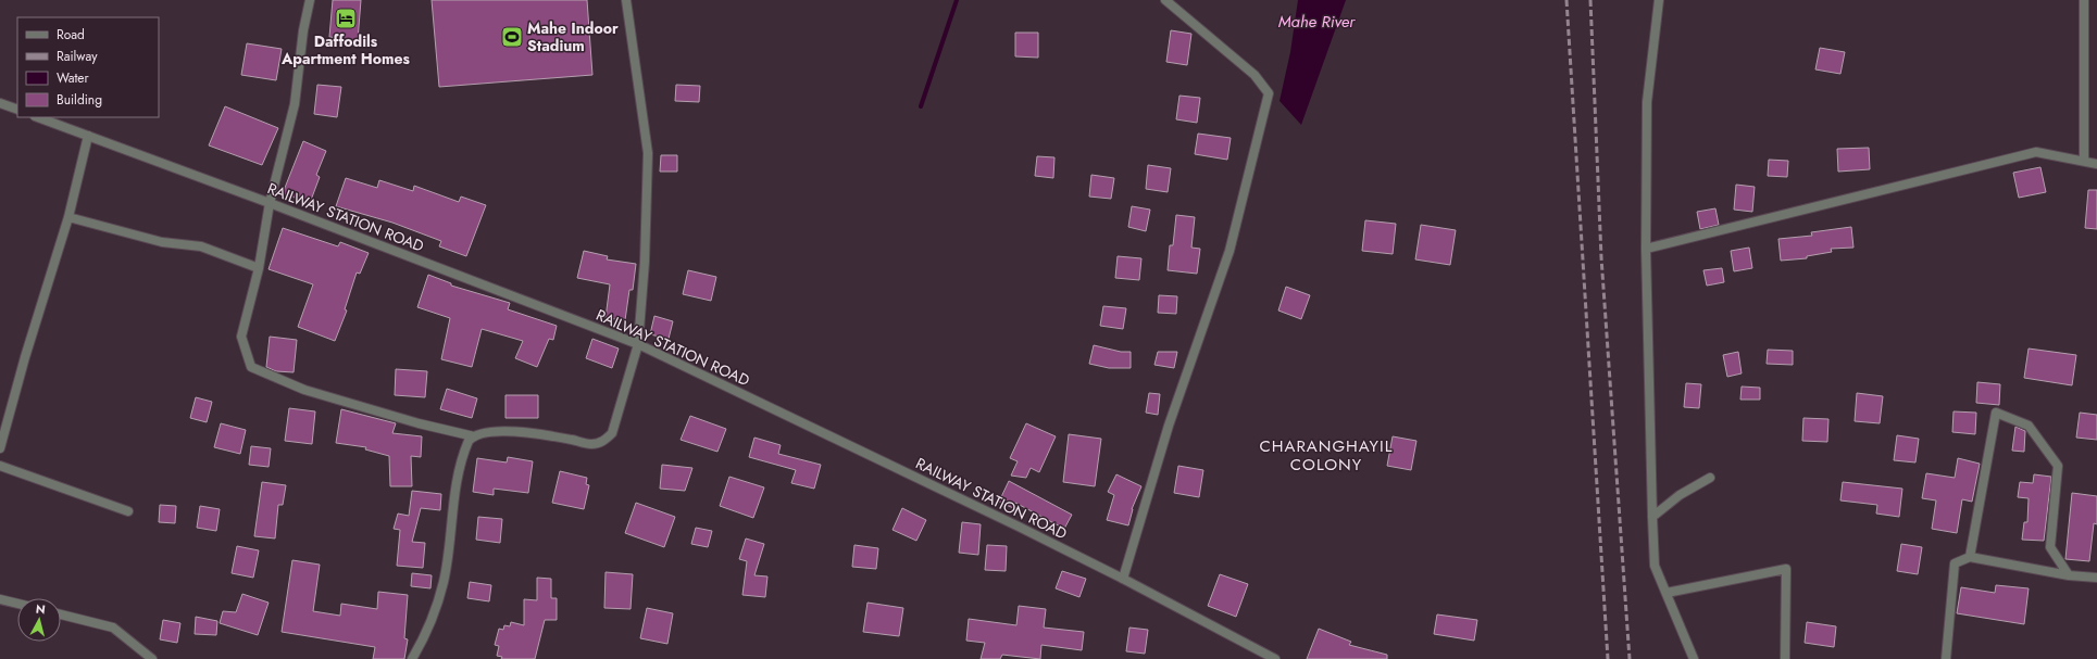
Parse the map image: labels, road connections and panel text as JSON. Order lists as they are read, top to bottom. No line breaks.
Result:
{"streets":{"street":["RAILWAY STATION ROAD"]},"districts":["CHARANGHAYIL COLONY"],"water":["Mahe River"],"places":{"hotel":["Daffodils Apartment Homes"],"sports":["Mahe Indoor Stadium"]},"legend":["Road","Railway","Water","Building"],"north":"top"}
